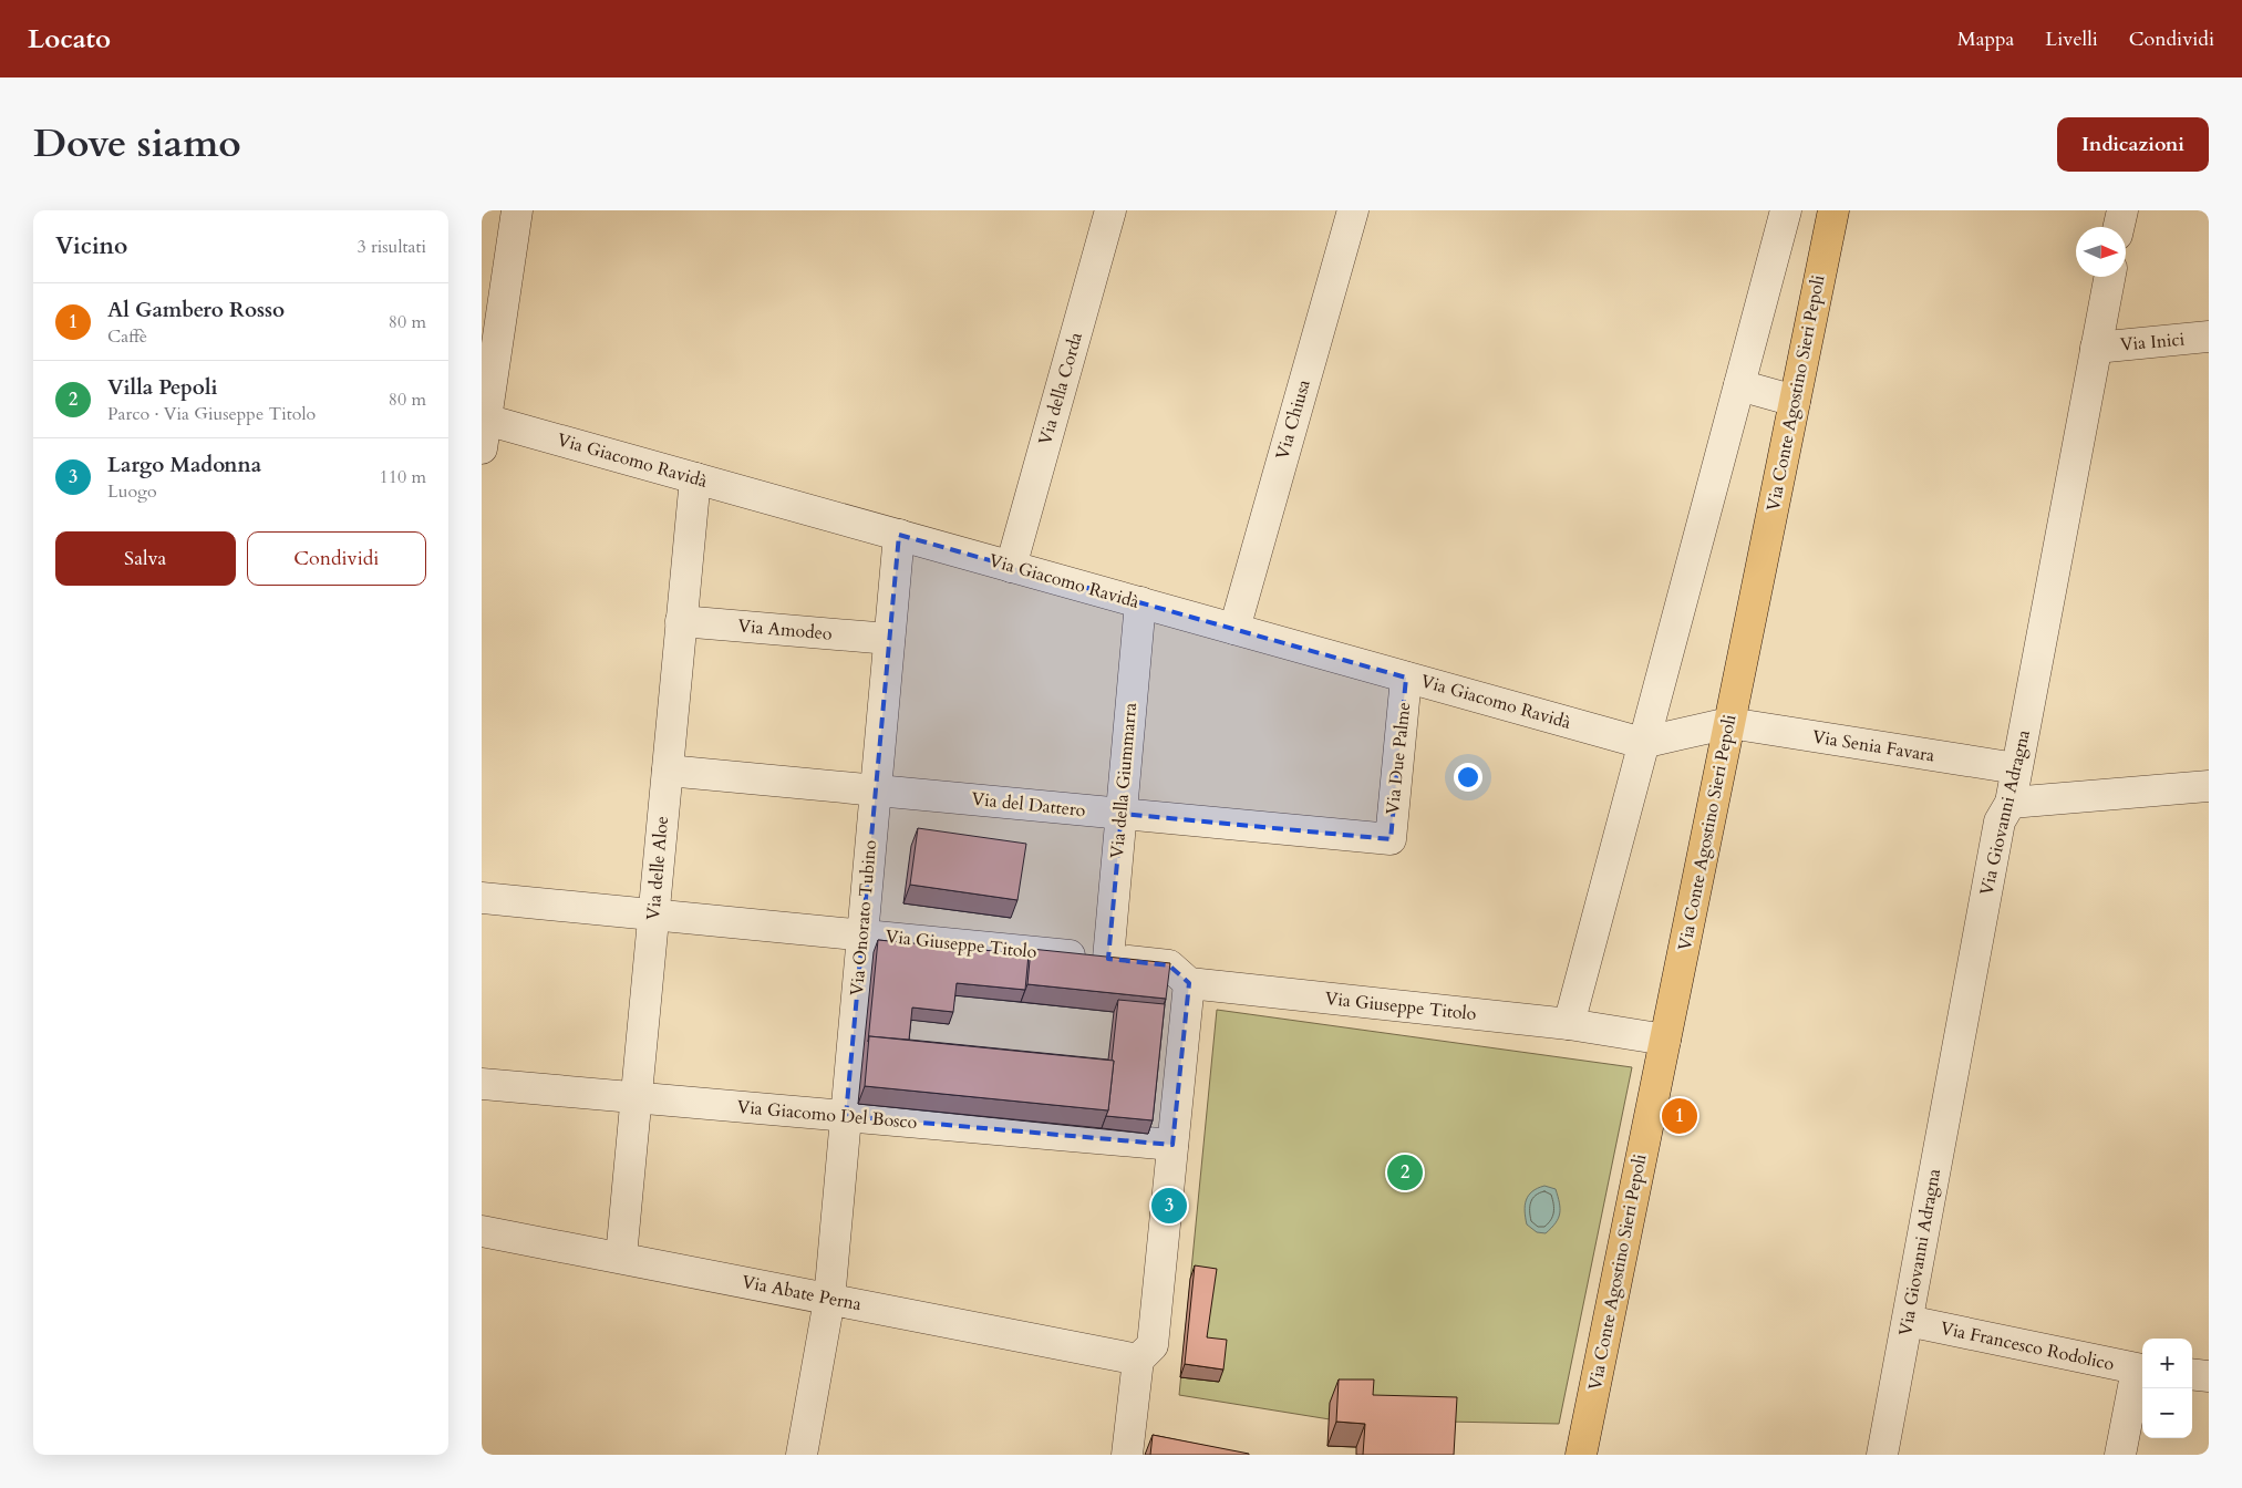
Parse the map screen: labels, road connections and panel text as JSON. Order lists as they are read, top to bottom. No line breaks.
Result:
{"streets":{"main road":["Via Conte Agostino Sieri Pepoli"],"street":["Via Inici","Via della Corda","Via Chiusa","Via Giacomo Ravidà","Via Amodeo","Via Senia Favara","Via Due Palme","Via della Giummarra","Via del Dattero","Via Giovanni Adragna","Via delle Aloe","Via Onorato Tubino","Via Giuseppe Titolo","Via Giacomo Del Bosco","Via Abate Perna","Via Francesco Rodolico"]},"crossings":[["Via Inici","Via Giovanni Adragna"],["Via della Corda","Via Giacomo Ravidà"],["Via Conte Agostino Sieri Pepoli","Via Senia Favara"],["Via Conte Agostino Sieri Pepoli","Via Giuseppe Titolo"],["Via Chiusa","Via Giacomo Ravidà"],["Via Giacomo Ravidà","Via Due Palme"],["Via Giacomo Ravidà","Via della Giummarra"],["Via Giacomo Ravidà","Via delle Aloe"],["Via Giacomo Ravidà","Via Onorato Tubino"],["Via Amodeo","Via delle Aloe"],["Via Amodeo","Via Onorato Tubino"],["Via Senia Favara","Via Giovanni Adragna"],["Via Due Palme","Via del Dattero"],["Via della Giummarra","Via del Dattero"],["Via della Giummarra","Via Giuseppe Titolo"],["Via del Dattero","Via delle Aloe"],["Via del Dattero","Via Onorato Tubino"],["Via Giovanni Adragna","Via Francesco Rodolico"],["Via delle Aloe","Via Giuseppe Titolo"],["Via delle Aloe","Via Giacomo Del Bosco"],["Via delle Aloe","Via Abate Perna"],["Via Onorato Tubino","Via Giuseppe Titolo"],["Via Onorato Tubino","Via Giacomo Del Bosco"],["Via Onorato Tubino","Via Abate Perna"]],"north":"right","page":{"header":"Locato","nav":["Mappa","Livelli","Condividi"],"title":"Dove siamo","buttons":["Indicazioni",["Salva","Condividi"]],"heading":["Vicino","3 risultati"],"list":[{"mark":"1","name":"Al Gambero Rosso","note":"Caffè","value":"80 m"},{"mark":"2","name":"Villa Pepoli","note":"Parco · Via Giuseppe Titolo","value":"80 m"},{"mark":"3","name":"Largo Madonna","note":"Luogo","value":"110 m"}],"pins":["1","2","3"],"map_buttons":["+","−"]}}
